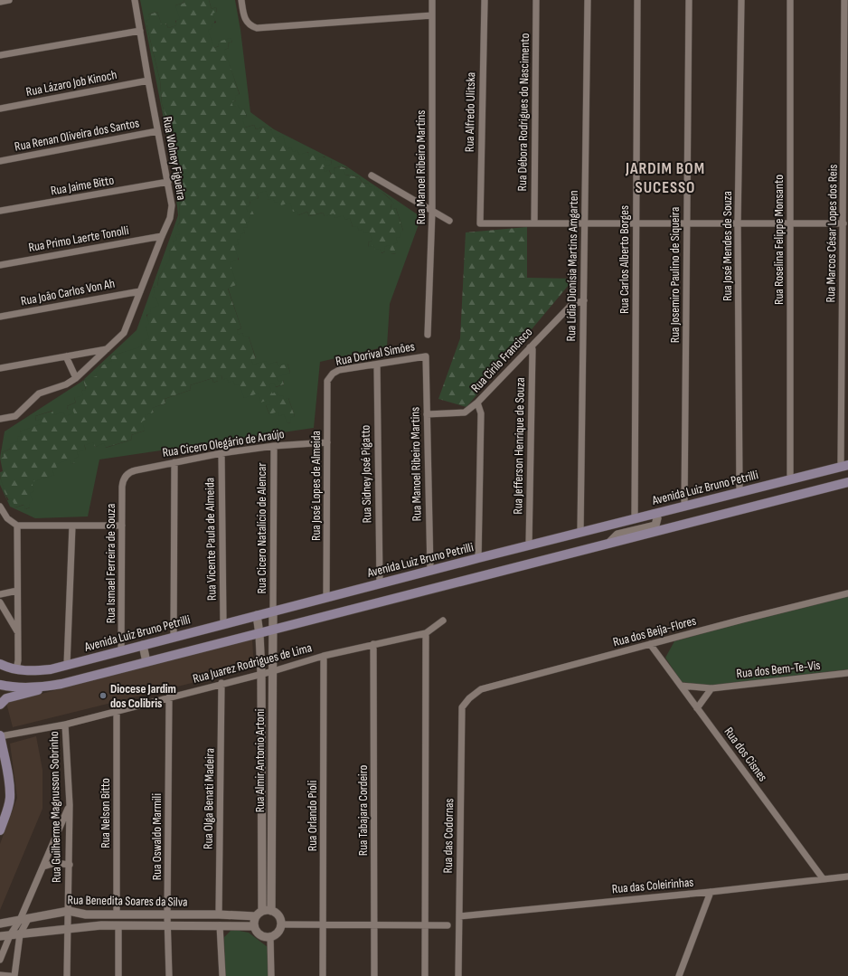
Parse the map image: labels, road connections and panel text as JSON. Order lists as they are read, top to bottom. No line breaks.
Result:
{"streets":{"main road":["Avenida Luiz Bruno Petrilli"],"street":["Rua Lázaro Job Kinoch","Rua Alfredo Ulitska","Rua Débora Rodrigues do Nascimento","Rua Renan Oliveira dos Santos","Rua Wolney Figueira","Rua Manoel Ribeiro Martins","Rua Jaime Bitto","Rua Marcos César Lopes dos Reis","Rua Primo Laerte Tonolli","Rua Roselina Felippe Monsanto","Rua José Mendes de Souza","Rua Carlos Alberto Borges","Rua Lídia Dionísia Martins Amgarten","Rua Josemiro Paulino de Siqueira","Rua João Carlos Von Ah","Rua Dorival Simões","Rua Cirilo Francisco","Rua Cicero Olegário de Araújo","Rua Jefferson Henrique de Souza","Rua Sidney José Pigatto","Rua José Lopes de Almeida","Rua Cicero Natalício de Alencar","Rua Vicente Paula de Almeida","Rua Ismael Ferreira de Souza","Rua dos Beija-Flores","Rua Juarez Rodrigues de Lima","Rua dos Bem-Te-Vis","Rua dos Cisnes","Rua Almir Antonio Artoni","Rua Olga Benati Madeira","Rua Guilherme Magnusson Sobrinho","Rua Tabajara Cordeiro","Rua Nelson Bitto","Rua Orlando Pioli","Rua das Codornas","Rua Oswaldo Marmili","Rua das Coleirinhas","Rua Benedita Soares da Silva"]},"crossings":[["Rua Lázaro Job Kinoch","Rua Wolney Figueira"],["Rua Alfredo Ulitska","Rua Débora Rodrigues do Nascimento"],["Rua Renan Oliveira dos Santos","Rua Wolney Figueira"],["Rua Wolney Figueira","Rua Jaime Bitto"],["Rua Wolney Figueira","Rua Primo Laerte Tonolli"],["Rua Wolney Figueira","Rua João Carlos Von Ah"],["Rua Manoel Ribeiro Martins","Rua Dorival Simões"],["Rua Manoel Ribeiro Martins","Rua Cirilo Francisco"],["Rua Manoel Ribeiro Martins","Avenida Luiz Bruno Petrilli"],["Rua Marcos César Lopes dos Reis","Avenida Luiz Bruno Petrilli"],["Rua Roselina Felippe Monsanto","Avenida Luiz Bruno Petrilli"],["Rua José Mendes de Souza","Avenida Luiz Bruno Petrilli"],["Rua Carlos Alberto Borges","Avenida Luiz Bruno Petrilli"],["Rua Lídia Dionísia Martins Amgarten","Rua Cirilo Francisco"],["Rua Lídia Dionísia Martins Amgarten","Avenida Luiz Bruno Petrilli"],["Rua Josemiro Paulino de Siqueira","Avenida Luiz Bruno Petrilli"],["Rua Dorival Simões","Rua Sidney José Pigatto"],["Rua Dorival Simões","Rua José Lopes de Almeida"],["Rua Cirilo Francisco","Rua Jefferson Henrique de Souza"],["Rua Cicero Olegário de Araújo","Rua José Lopes de Almeida"],["Rua Cicero Olegário de Araújo","Rua Cicero Natalício de Alencar"],["Rua Cicero Olegário de Araújo","Rua Vicente Paula de Almeida"],["Rua Cicero Olegário de Araújo","Rua Ismael Ferreira de Souza"],["Rua Jefferson Henrique de Souza","Avenida Luiz Bruno Petrilli"],["Rua Sidney José Pigatto","Avenida Luiz Bruno Petrilli"],["Rua José Lopes de Almeida","Avenida Luiz Bruno Petrilli"],["Avenida Luiz Bruno Petrilli","Rua Cicero Natalício de Alencar"],["Avenida Luiz Bruno Petrilli","Rua Vicente Paula de Almeida"],["Avenida Luiz Bruno Petrilli","Rua Ismael Ferreira de Souza"],["Avenida Luiz Bruno Petrilli","Rua Almir Antonio Artoni"],["Rua Cicero Natalício de Alencar","Rua Almir Antonio Artoni"],["Rua dos Beija-Flores","Rua dos Cisnes"],["Rua dos Beija-Flores","Rua das Codornas"],["Rua Juarez Rodrigues de Lima","Rua Almir Antonio Artoni"],["Rua Juarez Rodrigues de Lima","Rua Olga Benati Madeira"],["Rua Juarez Rodrigues de Lima","Rua Guilherme Magnusson Sobrinho"],["Rua Juarez Rodrigues de Lima","Rua Tabajara Cordeiro"],["Rua Juarez Rodrigues de Lima","Rua Nelson Bitto"],["Rua Juarez Rodrigues de Lima","Rua Orlando Pioli"],["Rua Juarez Rodrigues de Lima","Rua Oswaldo Marmili"],["Rua dos Bem-Te-Vis","Rua dos Cisnes"],["Rua dos Cisnes","Rua das Coleirinhas"],["Rua Almir Antonio Artoni","Rua Benedita Soares da Silva"],["Rua Olga Benati Madeira","Rua Benedita Soares da Silva"],["Rua Guilherme Magnusson Sobrinho","Rua Benedita Soares da Silva"],["Rua Nelson Bitto","Rua Benedita Soares da Silva"],["Rua das Codornas","Rua das Coleirinhas"],["Rua Oswaldo Marmili","Rua Benedita Soares da Silva"]],"districts":["JARDIM BOM SUCESSO"],"places":["Diocese Jardim dos Colibris"]}
